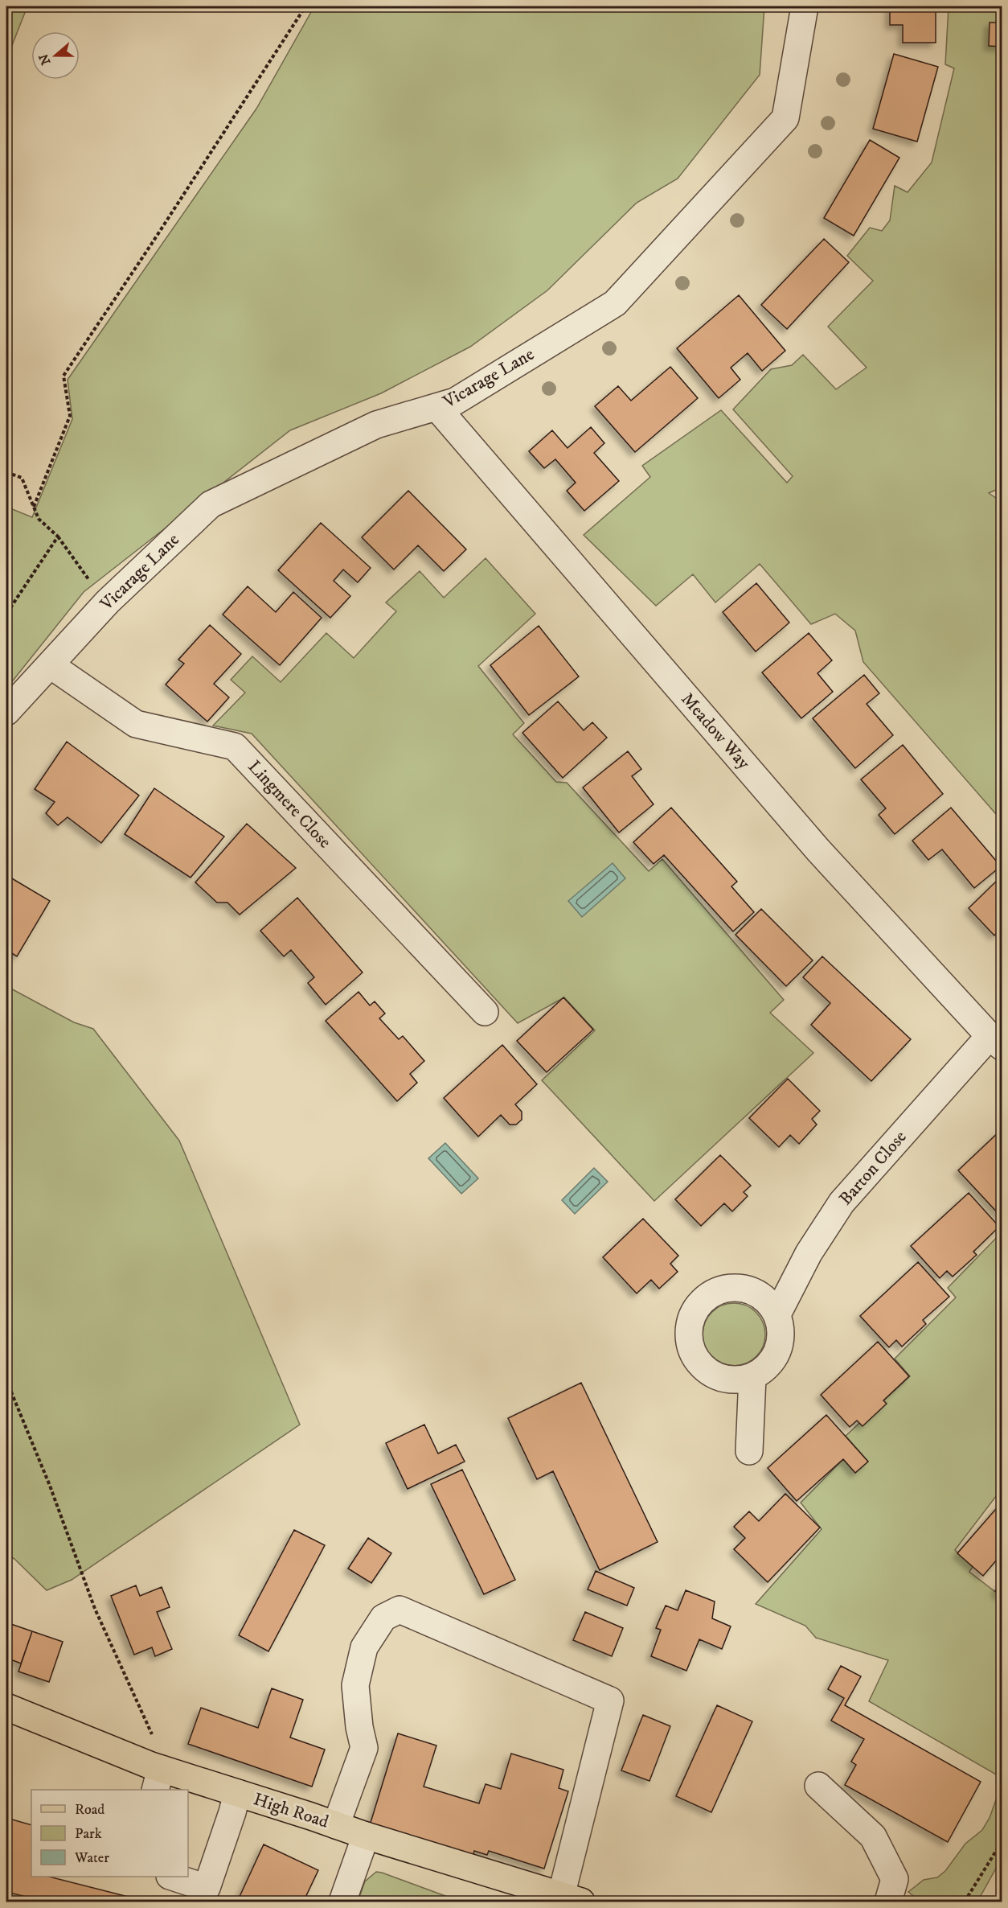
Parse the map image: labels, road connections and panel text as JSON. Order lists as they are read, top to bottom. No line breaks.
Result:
{"streets":{"main road":["High Road"],"street":["Vicarage Lane","Meadow Way","Lingmere Close","Barton Close"]},"crossings":[["Vicarage Lane","Meadow Way"],["Vicarage Lane","Lingmere Close"],["Meadow Way","Barton Close"]],"legend":["Road","Park","Water"],"north":"left"}
